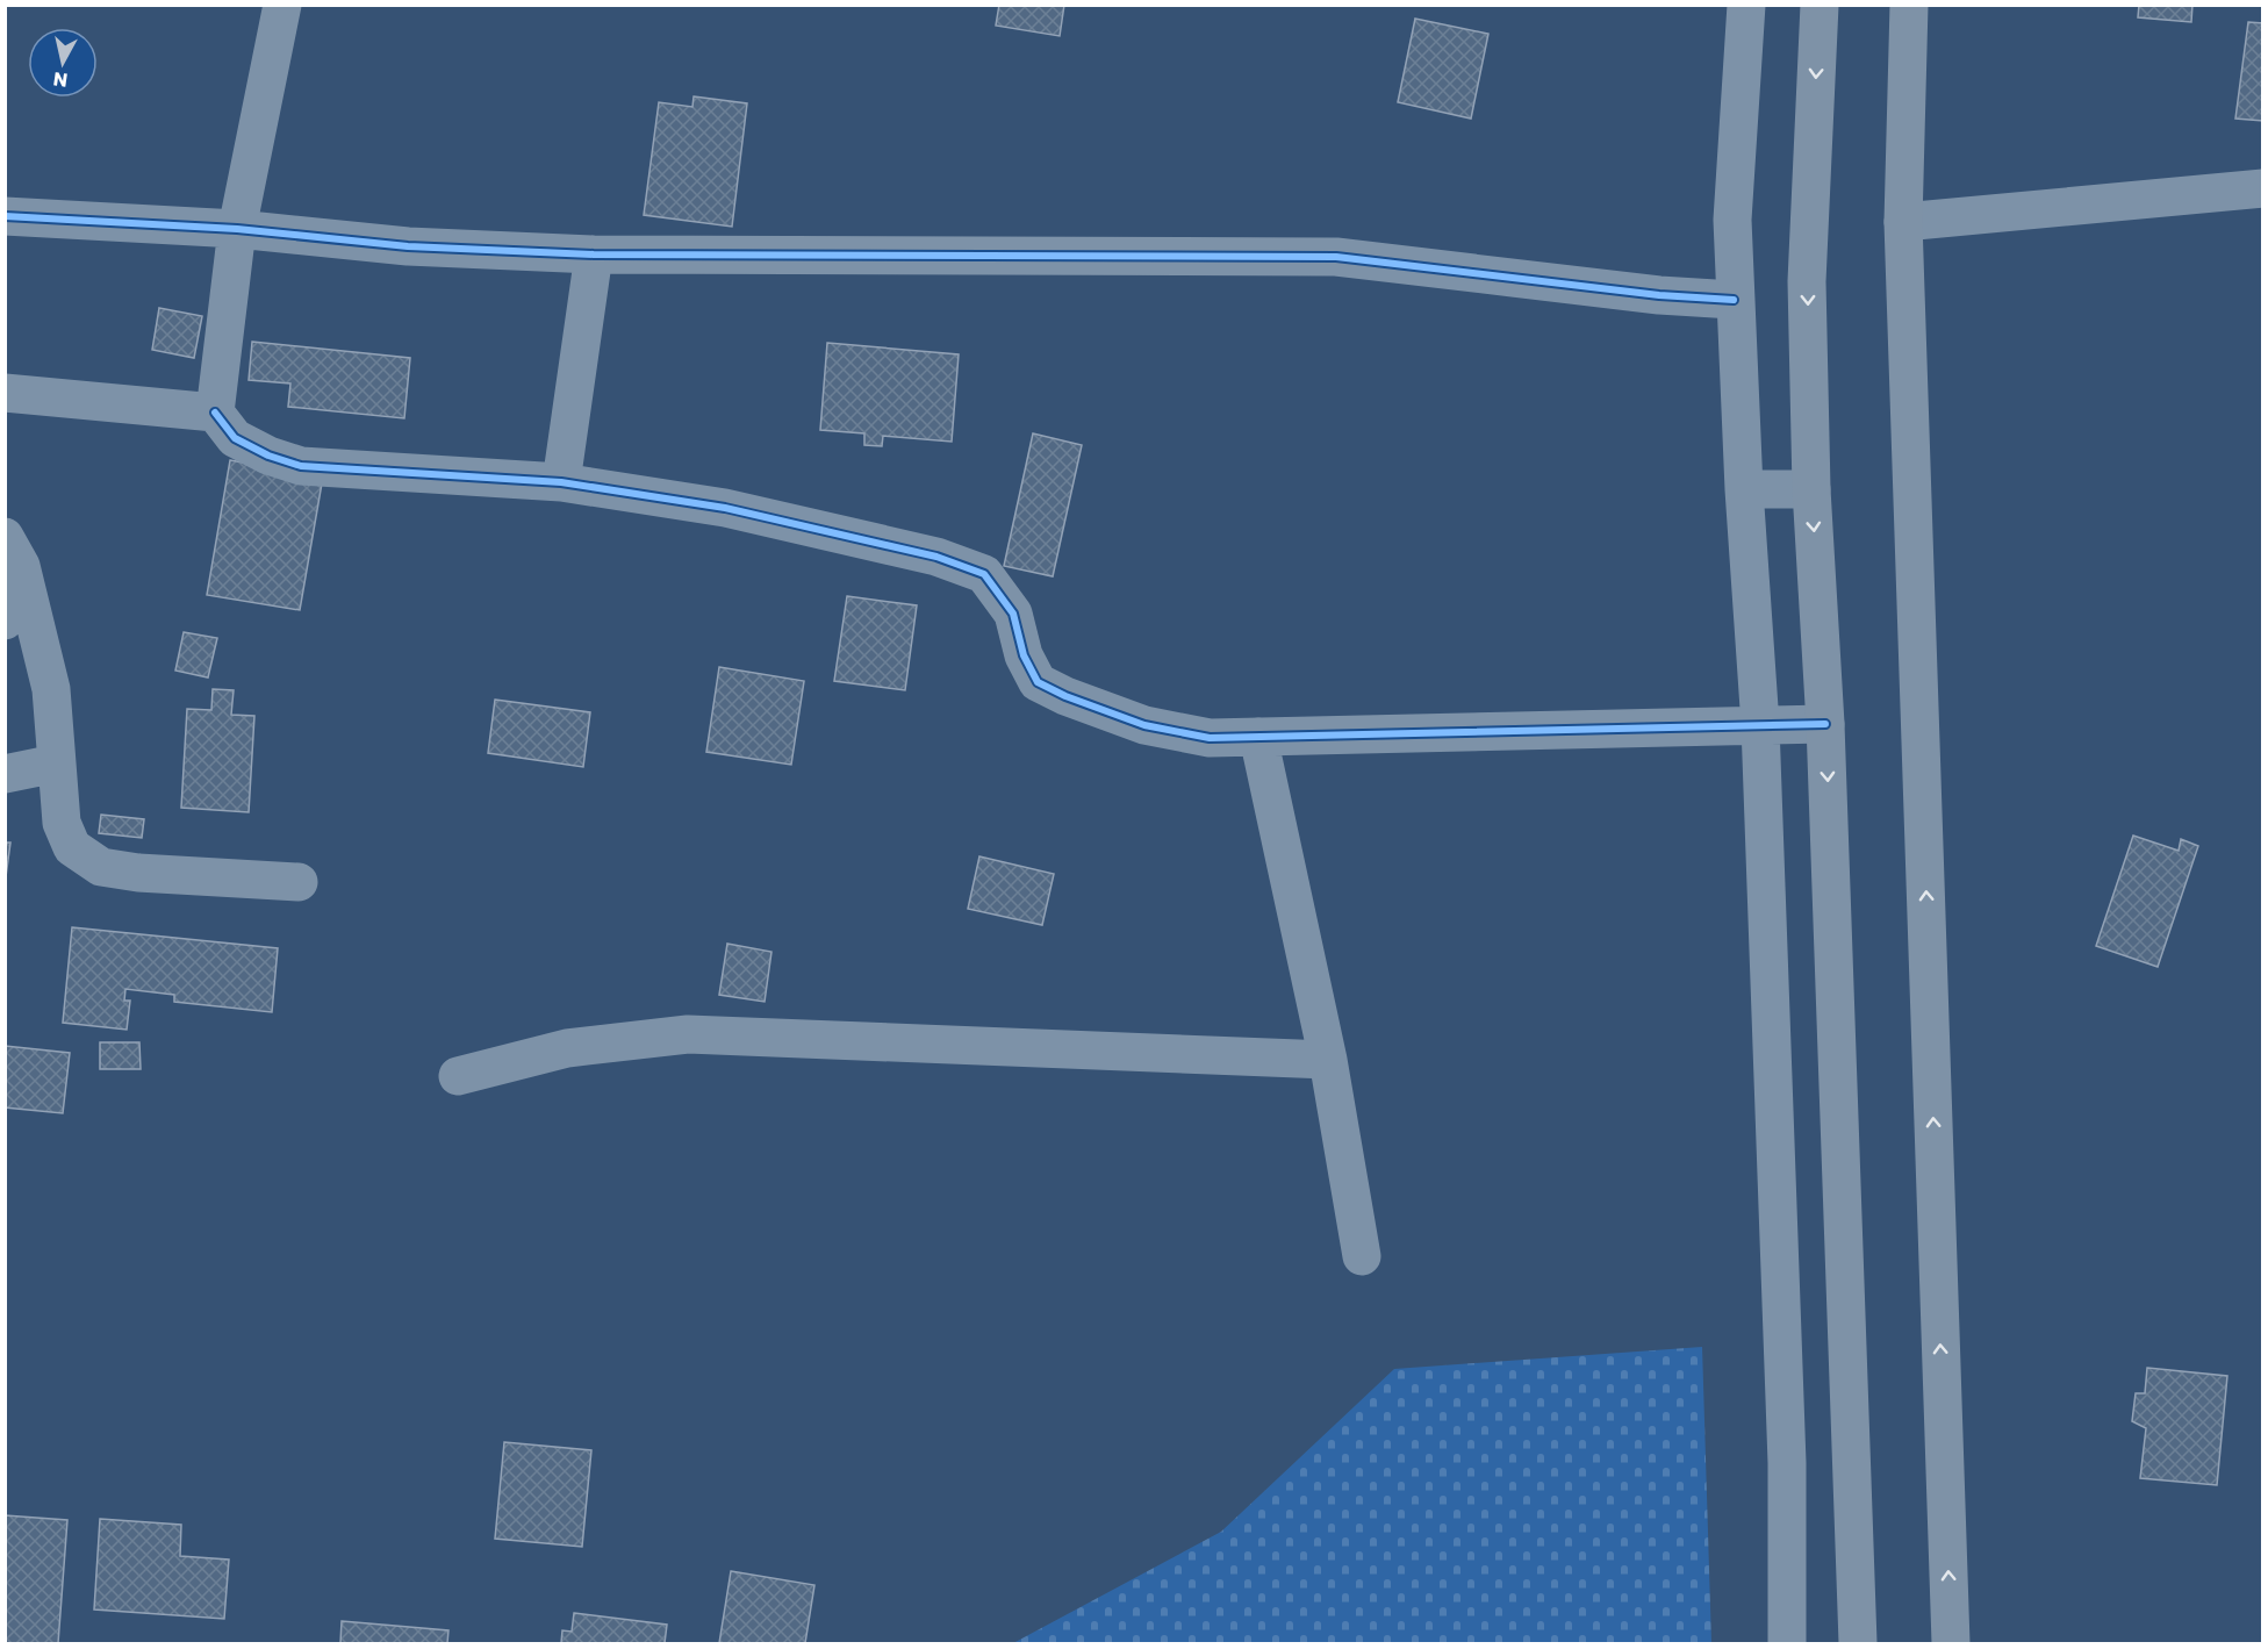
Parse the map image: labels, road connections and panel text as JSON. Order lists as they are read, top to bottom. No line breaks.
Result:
{"north":"bottom"}
